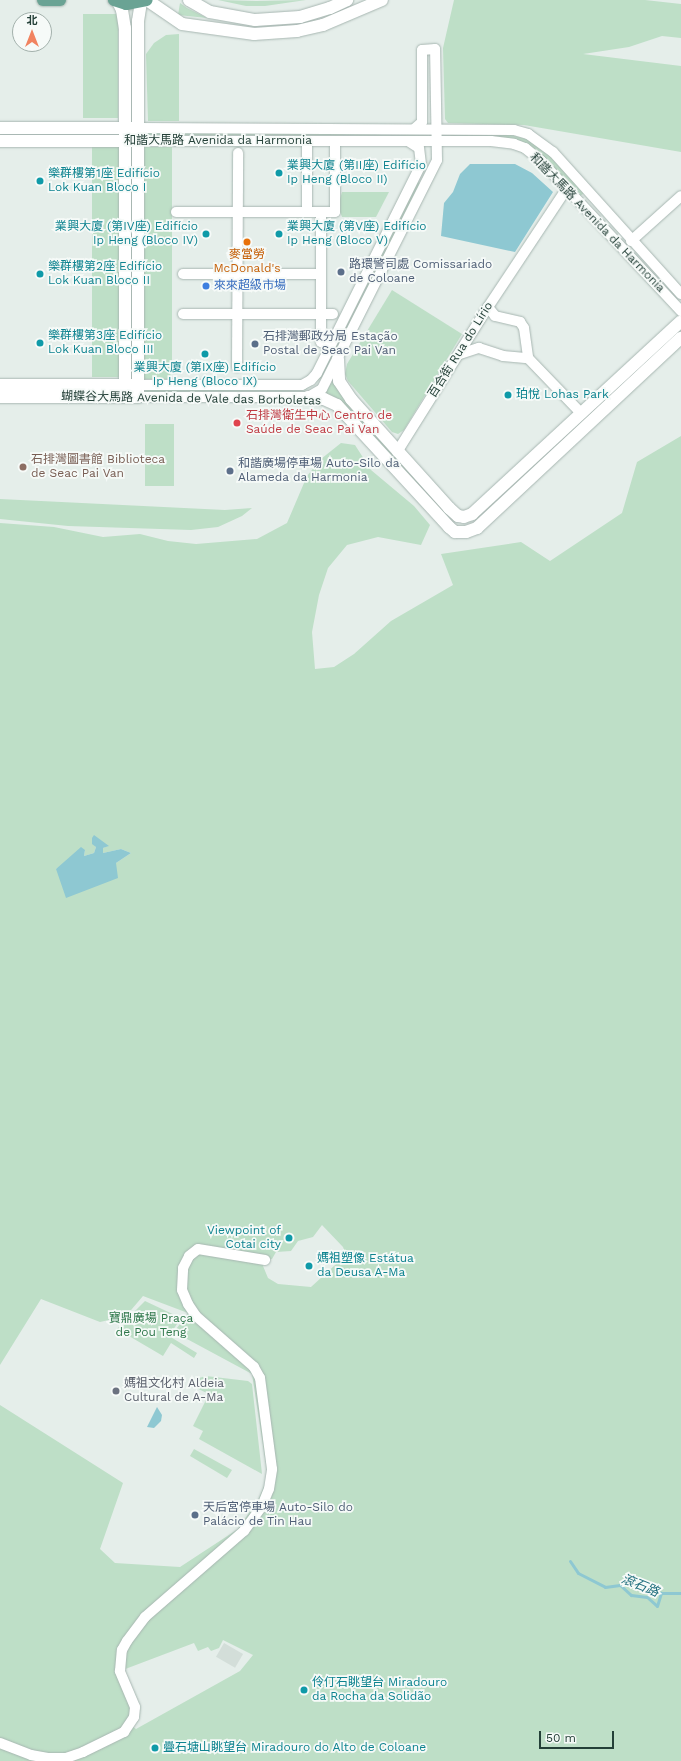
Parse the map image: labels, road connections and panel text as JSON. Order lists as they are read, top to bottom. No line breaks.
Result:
{"streets":{"street":["和諧大馬路 Avenida da Harmonia","百合街 Rua do Lírio","蝴蝶谷大馬路 Avenida de Vale das Borboletas"]},"crossings":[["和諧大馬路 Avenida da Harmonia","百合街 Rua do Lírio"]],"water":["滾石路"],"parks":["寶鼎廣場 Praça de Pou Teng"],"places":["業興大廈 (第II座) Edifício Ip Heng (Bloco II)","樂群樓第1座 Edifício Lok Kuan Bloco I","業興大廈 (第IV座) Edifício Ip Heng (Bloco IV)","業興大廈 (第V座) Edifício Ip Heng (Bloco V)","麥當勞 McDonald's","路環警司處 Comissariado de Coloane","樂群樓第2座 Edifício Lok Kuan Bloco II","來來超級市場","樂群樓第3座 Edifício Lok Kuan Bloco III","石排灣郵政分局 Estação Postal de Seac Pai Van","業興大廈 (第IX座) Edifício Ip Heng (Bloco IX)","珀悅 Lohas Park","石排灣衛生中心 Centro de Saúde de Seac Pai Van","石排灣圖書館 Biblioteca de Seac Pai Van","和諧廣場停車場 Auto-Silo da Alameda da Harmonia","Viewpoint of Cotai city","媽祖塑像 Estátua da Deusa A-Ma","媽祖文化村 Aldeia Cultural de A-Ma","天后宮停車場 Auto-Silo do Palácio de Tin Hau","伶仃石眺望台 Miradouro da Rocha da Solidão","疊石塘山眺望台 Miradouro do Alto de Coloane"],"scale_bar":"50 m","north":"top"}
